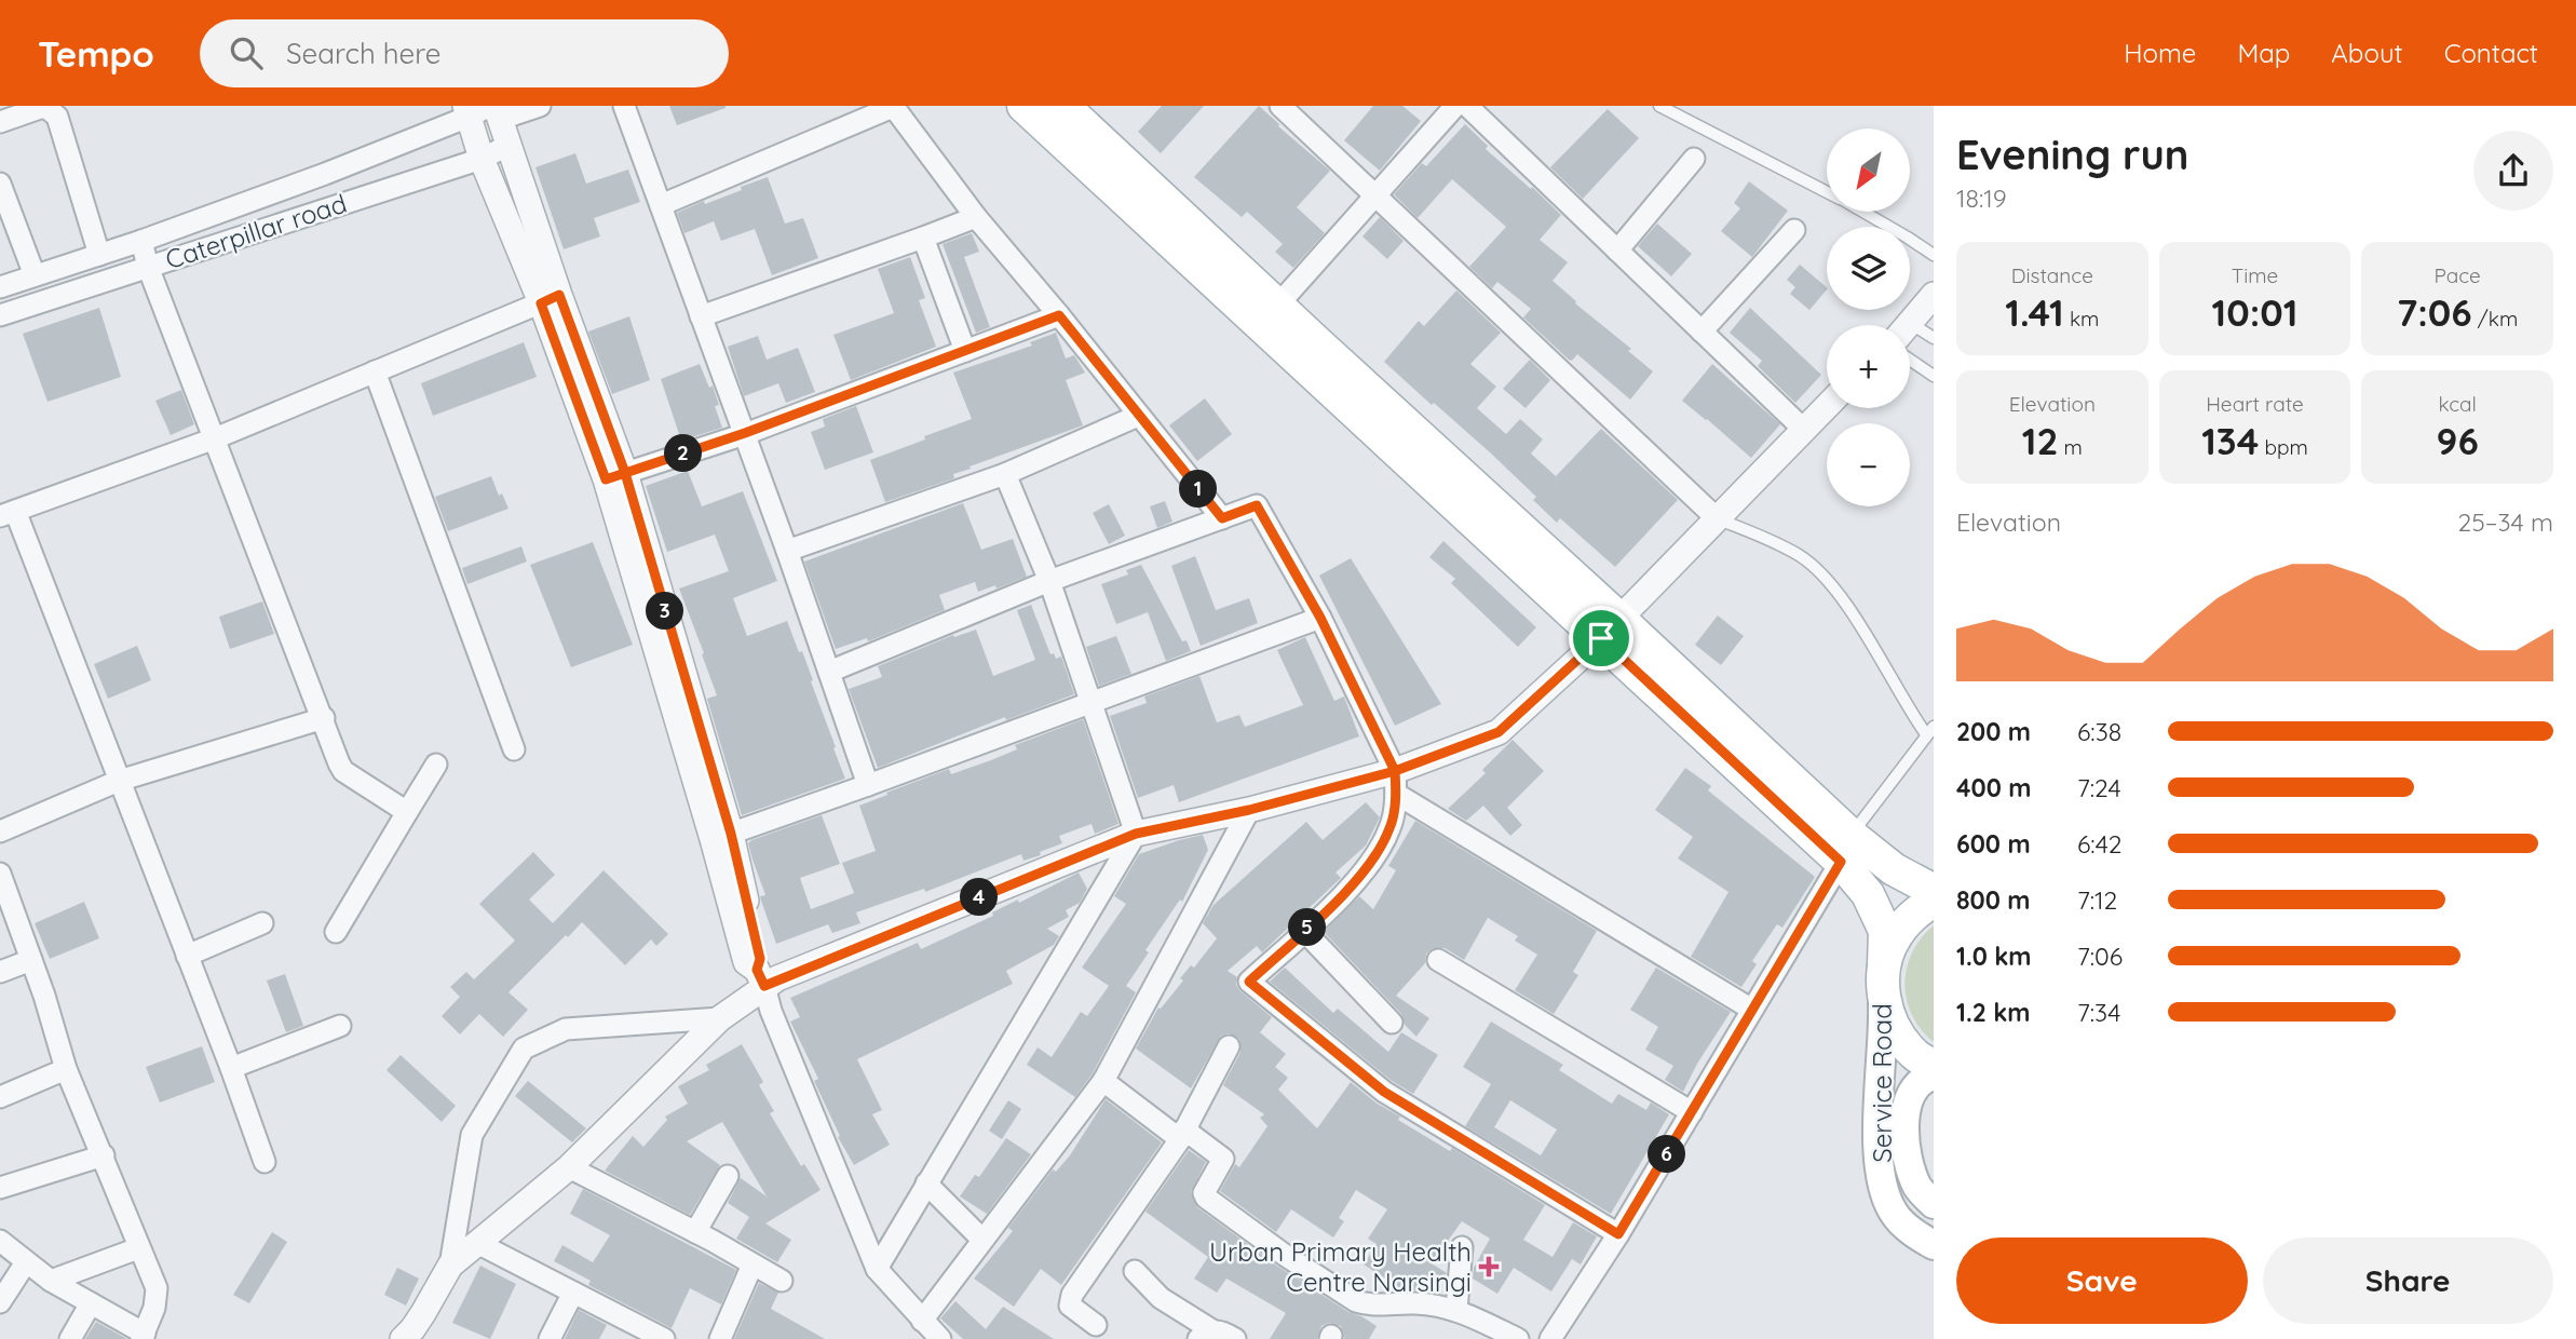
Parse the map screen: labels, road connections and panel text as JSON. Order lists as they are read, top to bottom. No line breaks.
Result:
{"streets":{"main road":["Service Road"],"street":["Caterpillar road"]},"places":{"health":["Urban Primary Health Centre Narsingi"]},"north":"bottom left","page":{"header":"Tempo","search":"Search here","nav":["Home","Map","About","Contact"],"heading":["Evening run","18:19"],"map_buttons":["+","−"],"stats":[["Distance","1.41 km"],["Time","10:01"],["Pace","7:06 /km"],["Elevation","12 m"],["Heart rate","134 bpm"],["kcal","96"]],"pins":["2","1","3","4","5","6"],"chart":["Elevation","25–34 m"],"list":[{"name":"200 m","note":"6:38"},{"name":"400 m","note":"7:24"},{"name":"600 m","note":"6:42"},{"name":"800 m","note":"7:12"},{"name":"1.0 km","note":"7:06"},{"name":"1.2 km","note":"7:34"}],"buttons":["Save","Share"]}}
